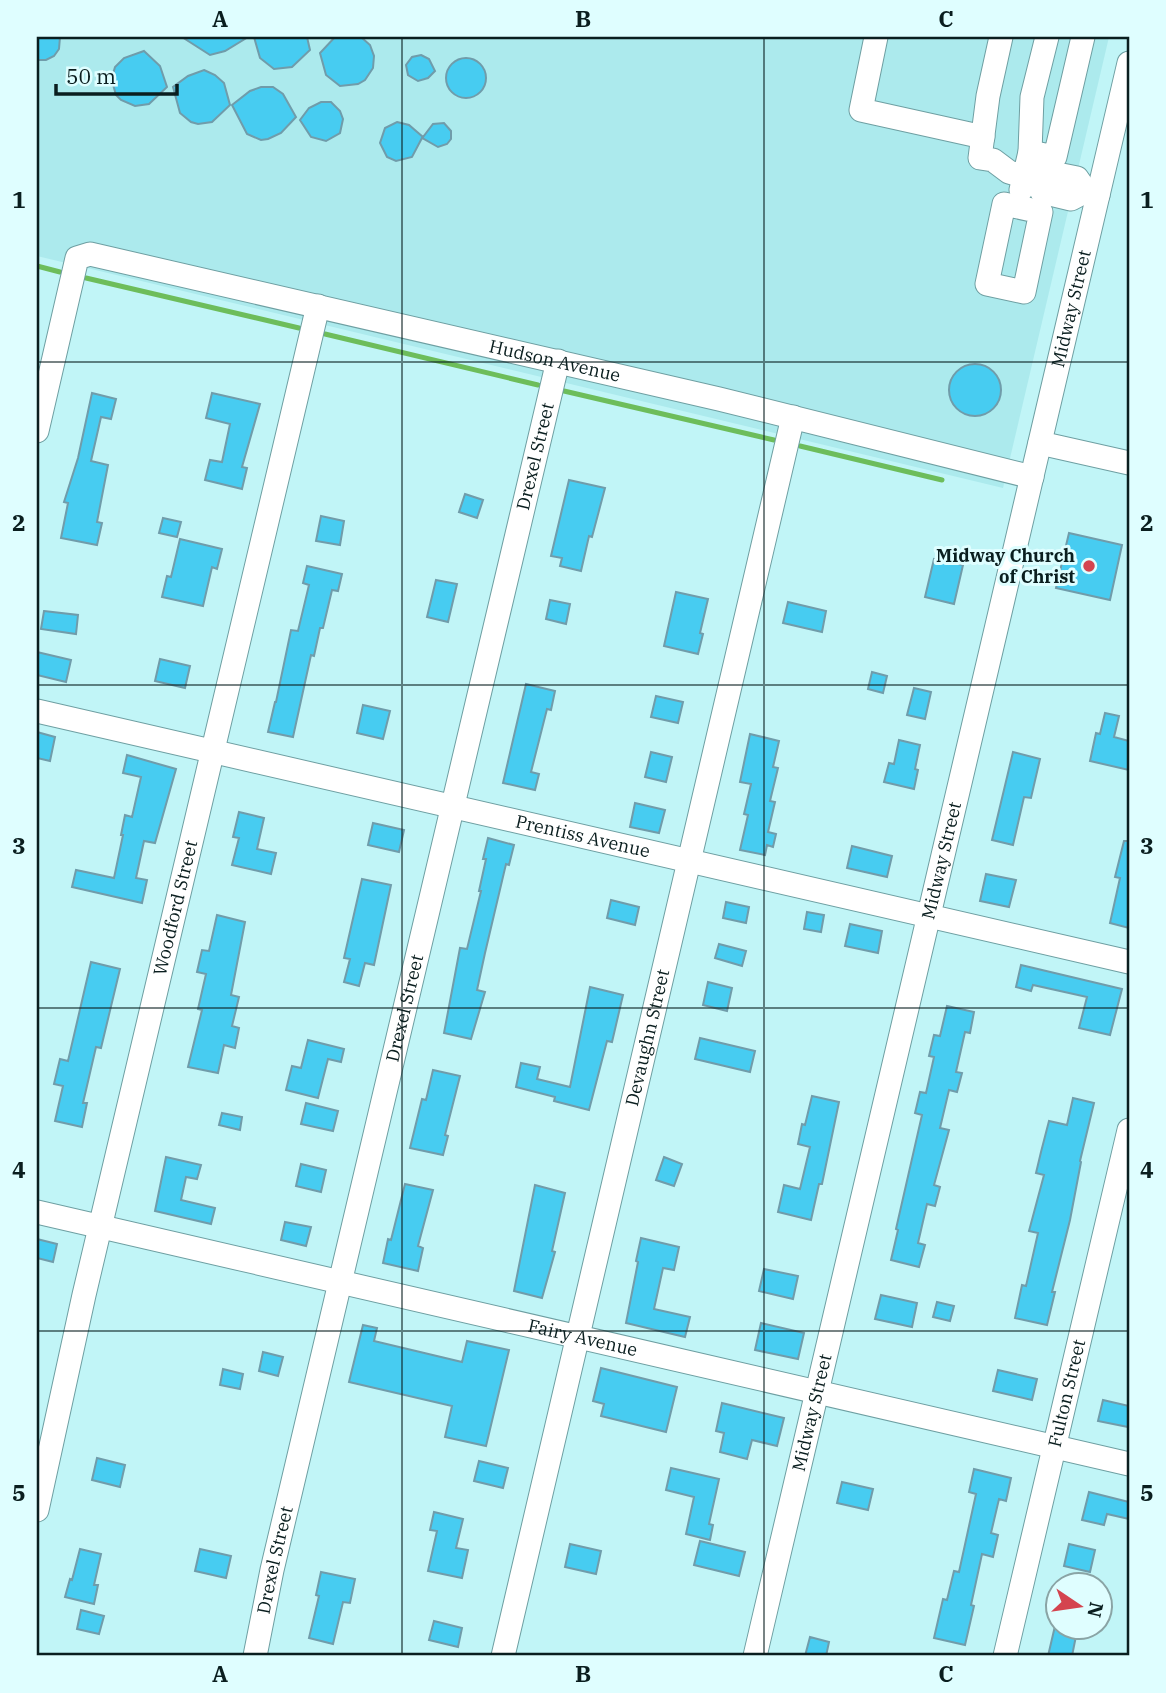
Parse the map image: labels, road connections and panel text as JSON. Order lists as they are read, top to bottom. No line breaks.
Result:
{"streets":{"street":["Midway Street","Hudson Avenue","Drexel Street","Prentiss Avenue","Woodford Street","Devaughn Street","Fairy Avenue","Fulton Street"]},"crossings":[["Midway Street","Hudson Avenue"],["Midway Street","Prentiss Avenue"],["Midway Street","Fairy Avenue"],["Hudson Avenue","Drexel Street"],["Hudson Avenue","Woodford Street"],["Hudson Avenue","Devaughn Street"],["Drexel Street","Prentiss Avenue"],["Drexel Street","Fairy Avenue"],["Prentiss Avenue","Woodford Street"],["Prentiss Avenue","Devaughn Street"],["Woodford Street","Fairy Avenue"],["Devaughn Street","Fairy Avenue"],["Fairy Avenue","Fulton Street"]],"places":["Midway Church of Christ"],"scale_bar":"50 m","north":"right","grid":{"columns":["A","B","C"],"rows":["1","2","3","4","5"]}}
